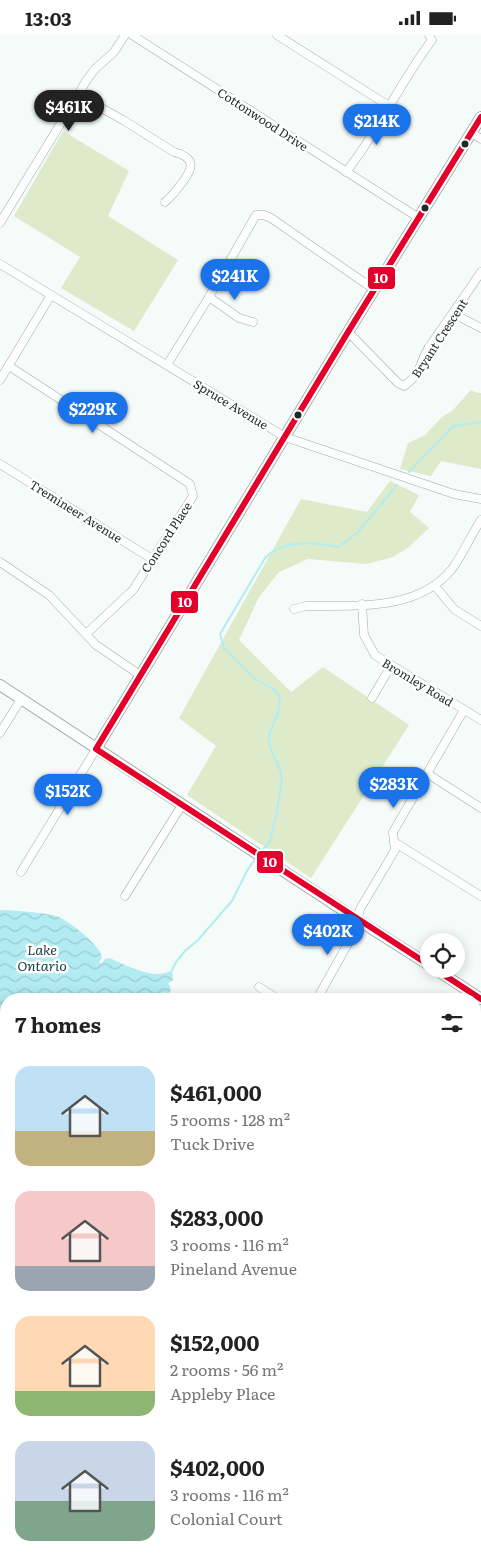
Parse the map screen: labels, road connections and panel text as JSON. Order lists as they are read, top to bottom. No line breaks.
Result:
{"streets":{"street":["Cottonwood Drive","Bryant Crescent","Spruce Avenue","Tremineer Avenue","Concord Place","Bromley Road"]},"crossings":[["Tremineer Avenue","Concord Place"]],"water":["Lake Ontario"],"lines":["transit line 10"],"page":{"status":"13:03","price":["$461K","$214K","$241K","$229K","$283K","$152K","$402K"],"heading":"7 homes","list":[{"name":"$461,000","note":"5 rooms · 128 m² · Tuck Drive"},{"name":"$283,000","note":"3 rooms · 116 m² · Pineland Avenue"},{"name":"$152,000","note":"2 rooms · 56 m² · Appleby Place"},{"name":"$402,000","note":"3 rooms · 116 m² · Colonial Court"}]}}
